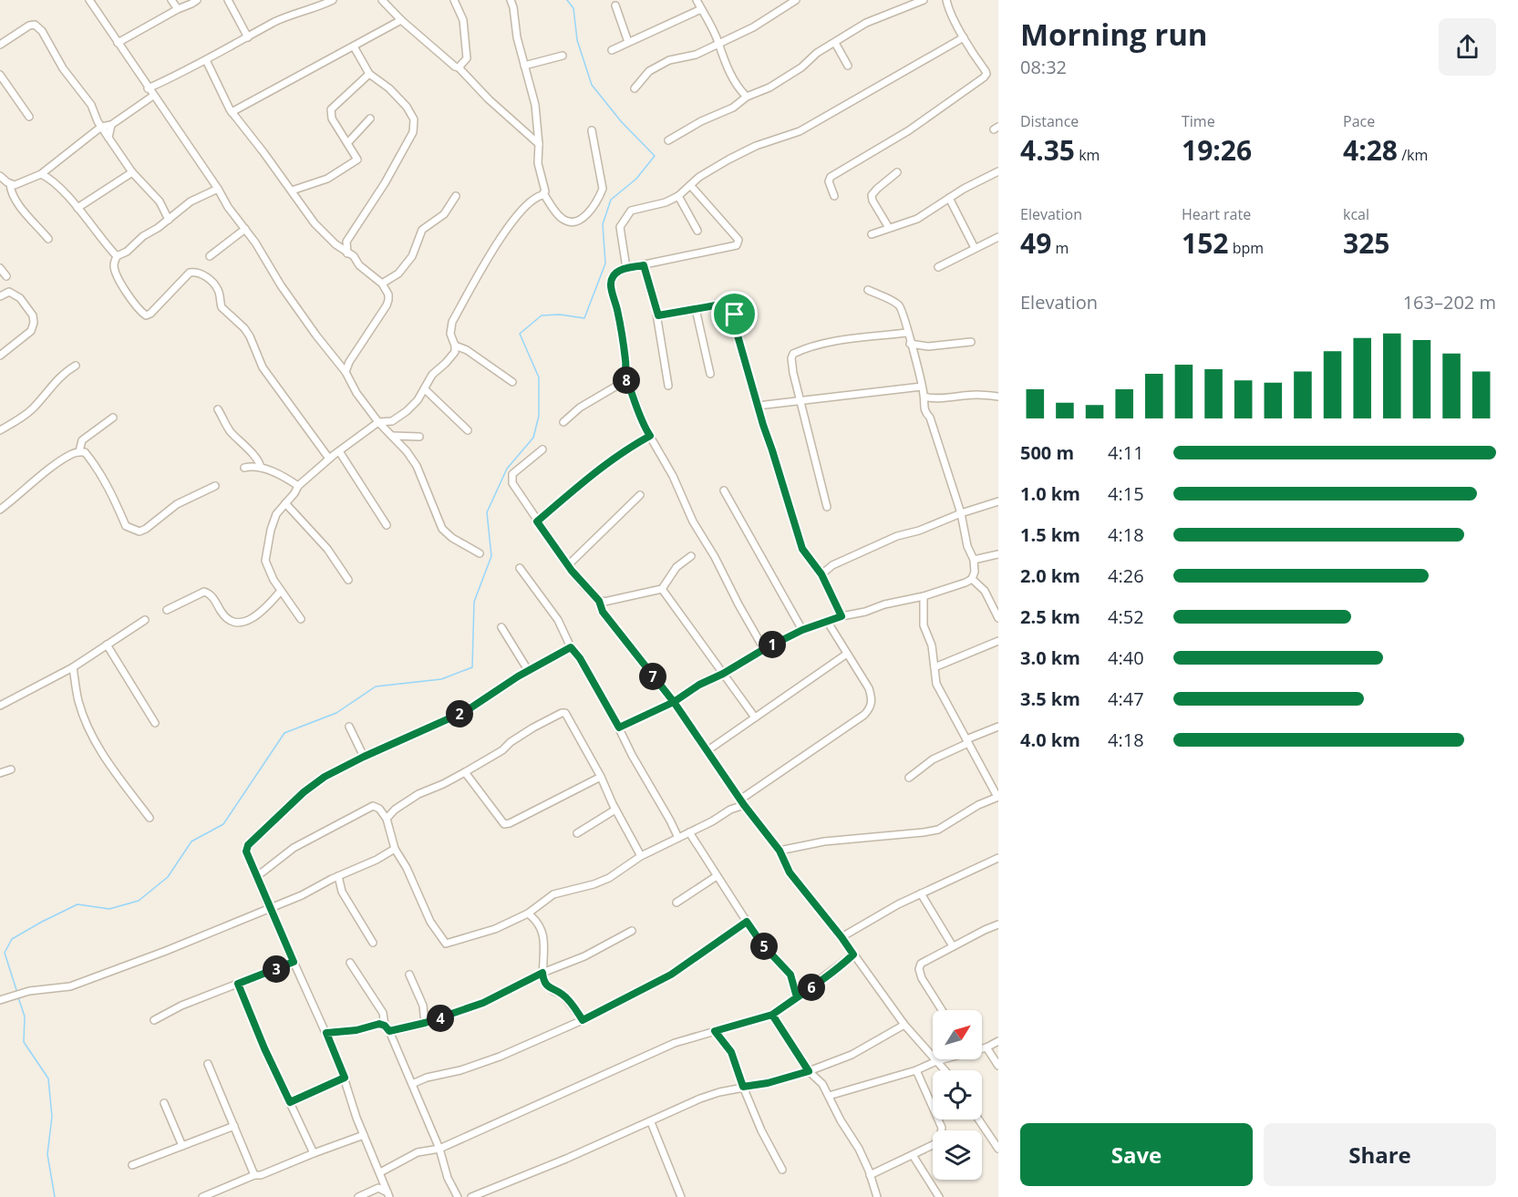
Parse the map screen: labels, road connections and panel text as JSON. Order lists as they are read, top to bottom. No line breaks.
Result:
{"north":"top right","page":{"heading":["Morning run","08:32"],"stats":[["Distance","4.35 km"],["Time","19:26"],["Pace","4:28 /km"],["Elevation","49 m"],["Heart rate","152 bpm"],["kcal","325"]],"chart":["Elevation","163–202 m"],"pins":["8","1","7","2","5","3","6","4"],"list":[{"name":"500 m","note":"4:11"},{"name":"1.0 km","note":"4:15"},{"name":"1.5 km","note":"4:18"},{"name":"2.0 km","note":"4:26"},{"name":"2.5 km","note":"4:52"},{"name":"3.0 km","note":"4:40"},{"name":"3.5 km","note":"4:47"},{"name":"4.0 km","note":"4:18"}],"buttons":["Save","Share"]}}
